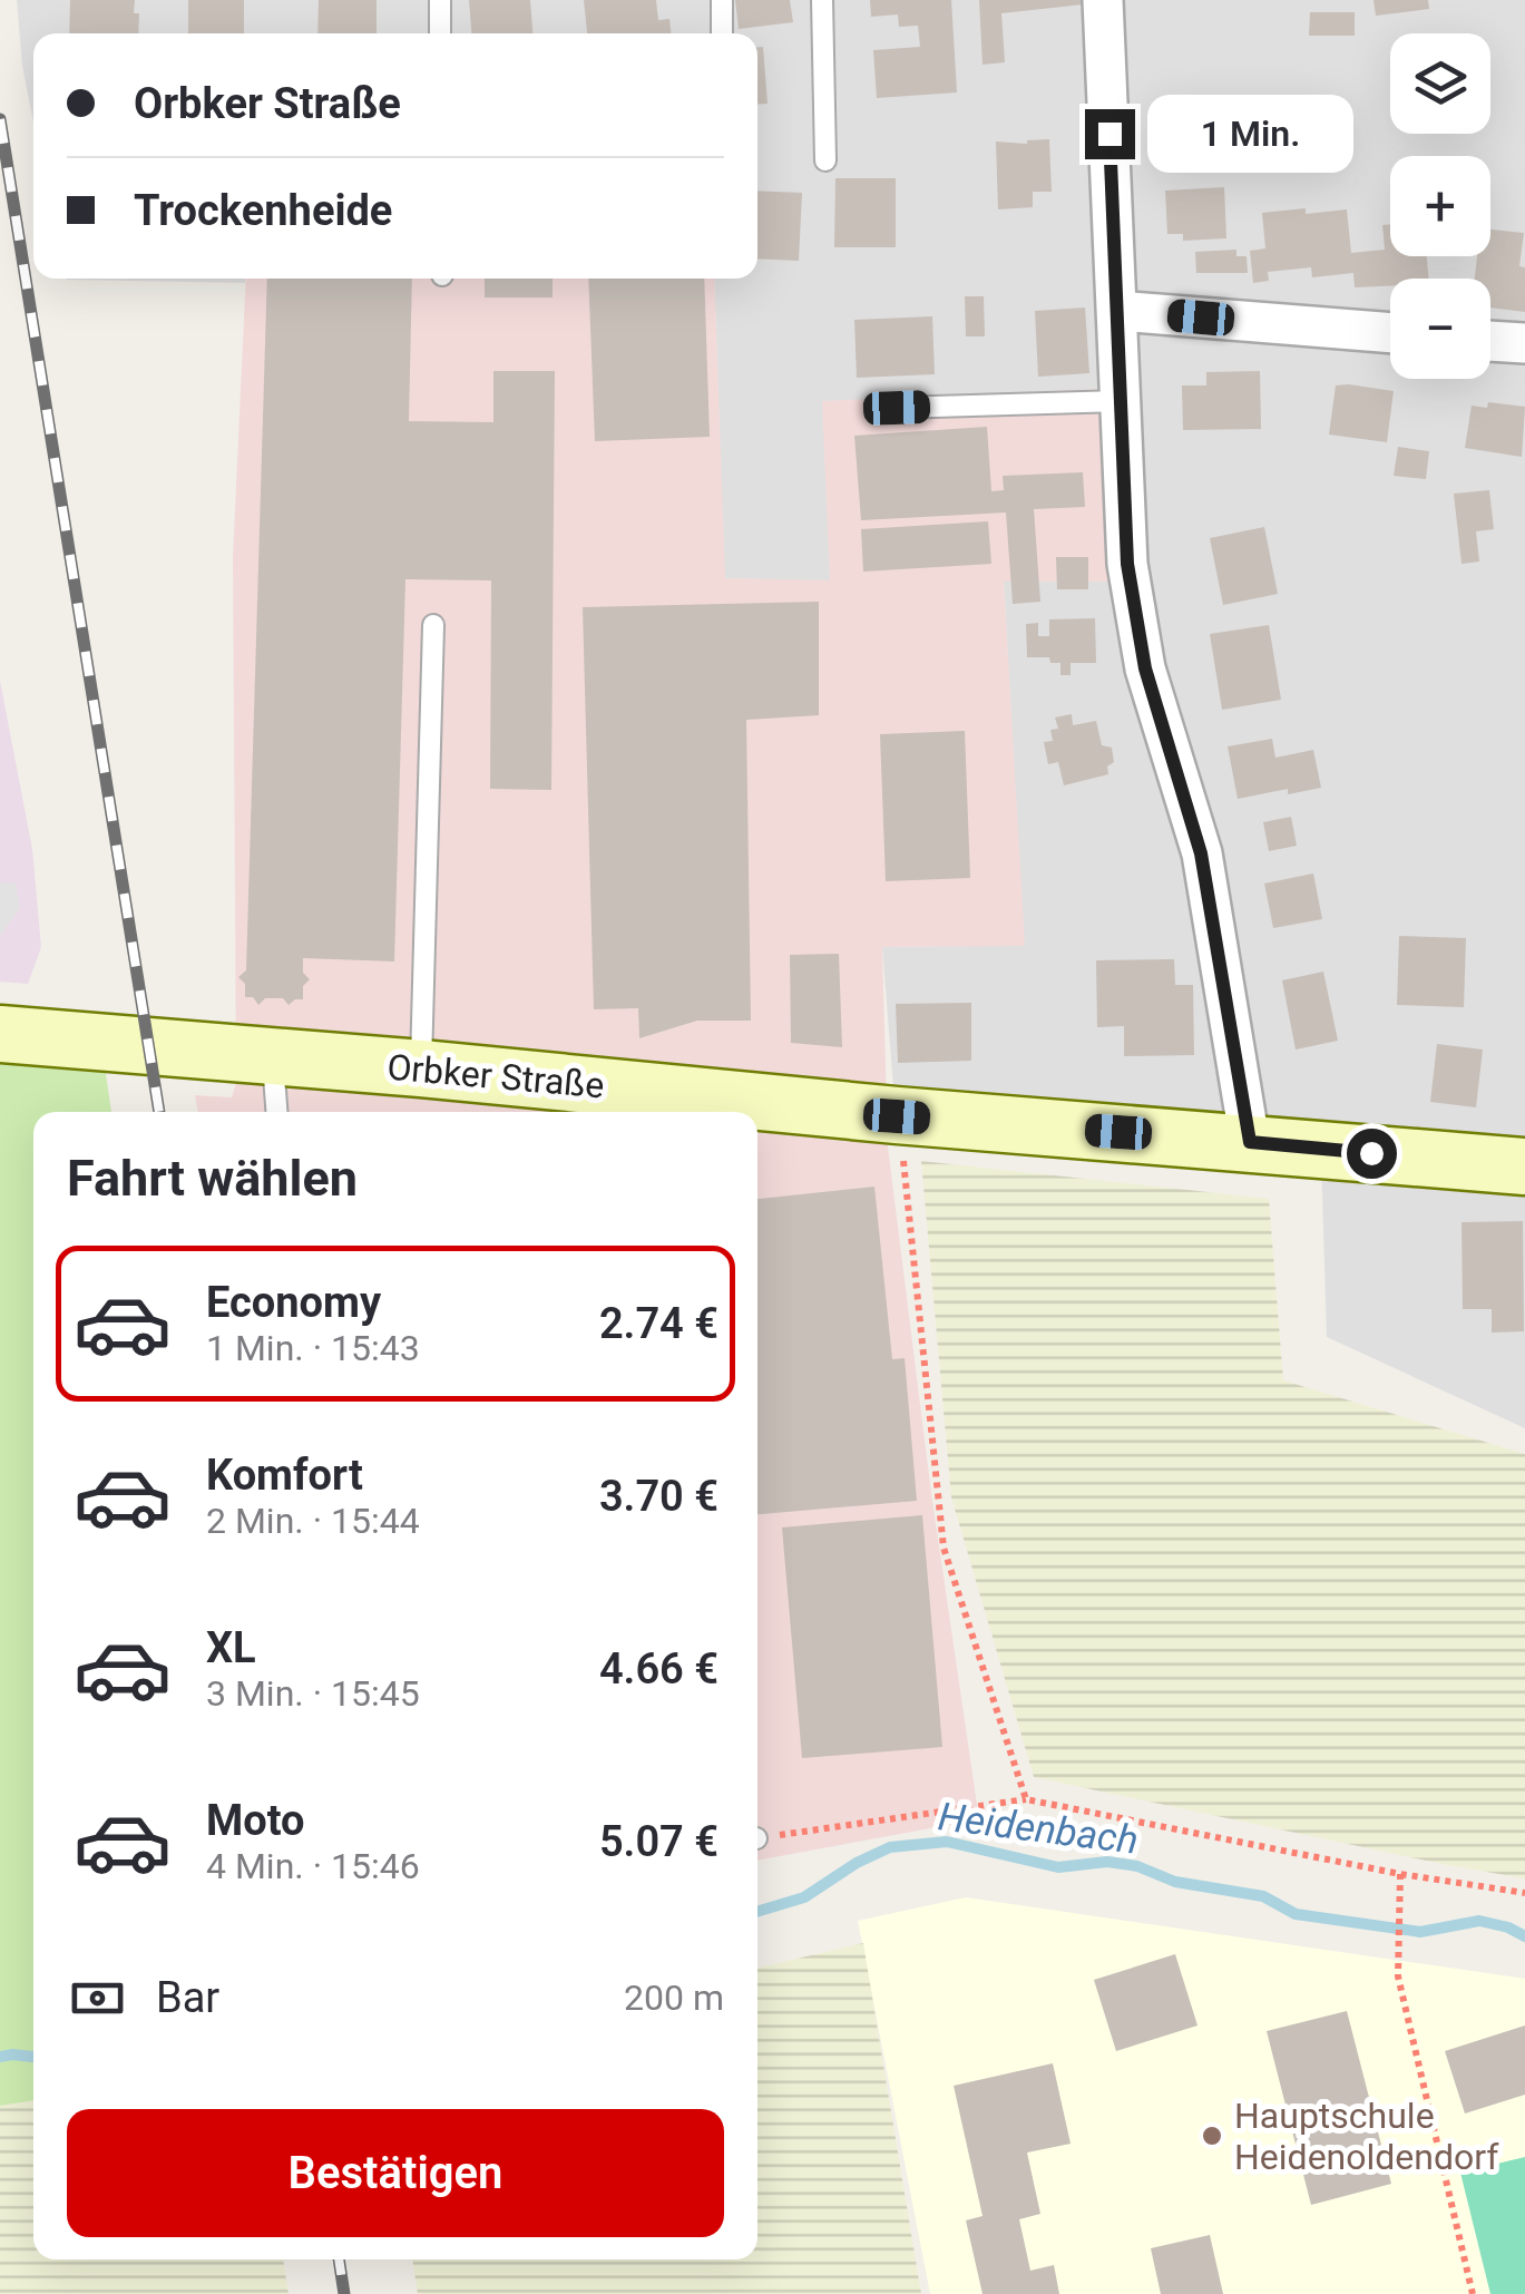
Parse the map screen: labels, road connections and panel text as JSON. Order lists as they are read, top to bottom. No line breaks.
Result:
{"streets":{"street":["Orbker Straße"]},"water":["Heidenbach"],"places":["Hauptschule Heidenoldendorf"],"page":{"map_buttons":["+","−"],"banner":["Orbker Straße","Trockenheide"],"bubble":"1 Min.","heading":"Fahrt wählen","list":[{"name":"Economy","note":"1 Min. · 15:43","value":"2.74 €"},{"name":"Komfort","note":"2 Min. · 15:44","value":"3.70 €"},{"name":"XL","note":"3 Min. · 15:45","value":"4.66 €"},{"name":"Moto","note":"4 Min. · 15:46","value":"5.07 €"}],"pay":["Bar","200 m"],"buttons":"Bestätigen"}}
